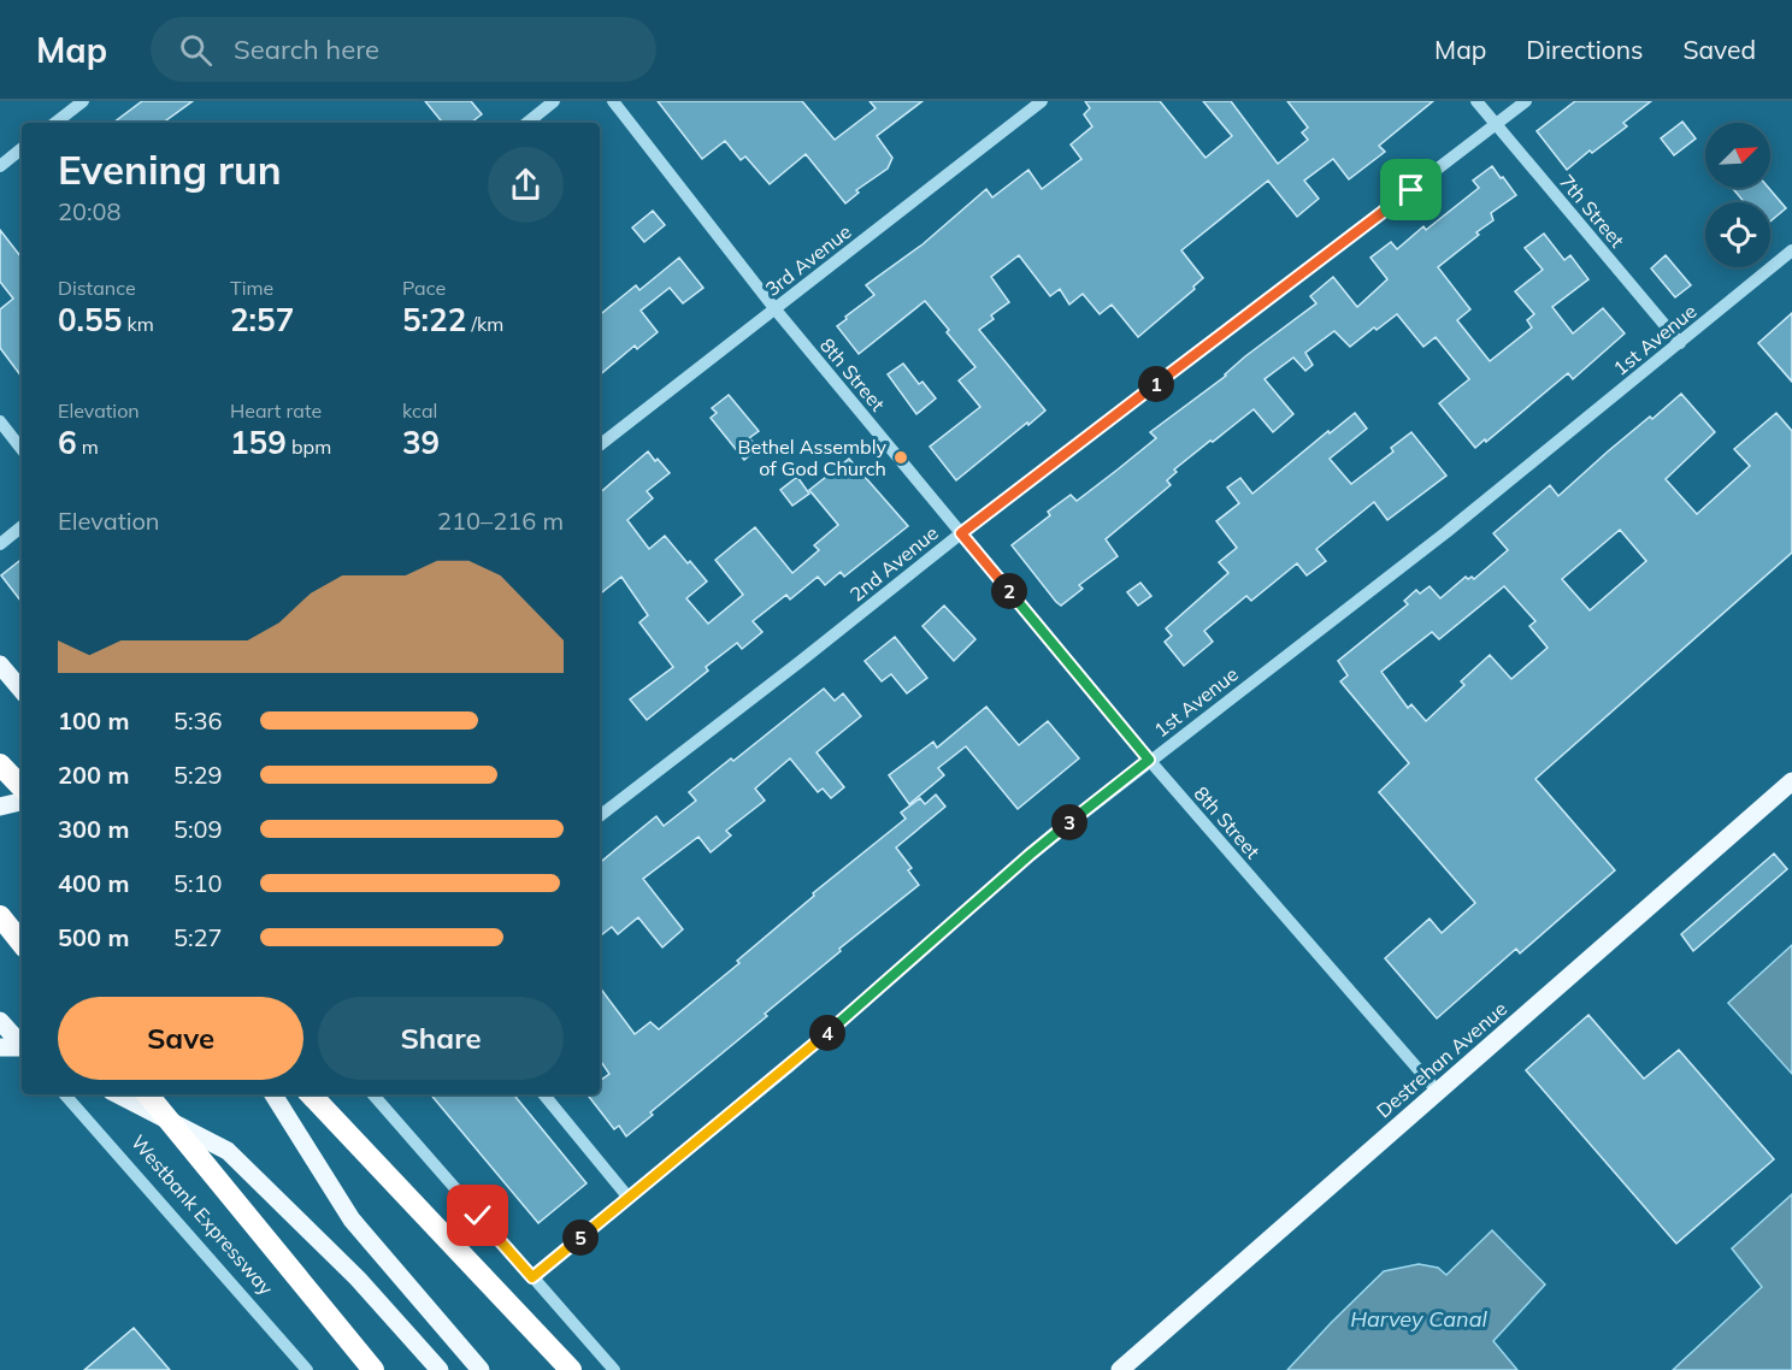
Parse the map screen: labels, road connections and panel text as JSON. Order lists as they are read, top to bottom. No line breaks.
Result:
{"streets":{"highway":["Westbank Expressway"],"main road":["Destrehan Avenue"],"street":["7th Street","3rd Avenue","1st Avenue","8th Street","2nd Avenue"]},"crossings":[["7th Street","1st Avenue"],["7th Street","2nd Avenue"],["3rd Avenue","8th Street"],["1st Avenue","8th Street"],["8th Street","2nd Avenue"],["8th Street","Destrehan Avenue"]],"water":["Harvey Canal"],"places":["Bethel Assembly of God Church"],"north":"top right","page":{"header":"Map","search":"Search here","nav":["Map","Directions","Saved"],"heading":["Evening run","20:08"],"stats":[["Distance","0.55 km"],["Time","2:57"],["Pace","5:22 /km"],["Elevation","6 m"],["Heart rate","159 bpm"],["kcal","39"]],"pins":["1","2","3","4","5"],"chart":["Elevation","210–216 m"],"list":[{"name":"100 m","note":"5:36"},{"name":"200 m","note":"5:29"},{"name":"300 m","note":"5:09"},{"name":"400 m","note":"5:10"},{"name":"500 m","note":"5:27"}],"buttons":["Save","Share"]}}
